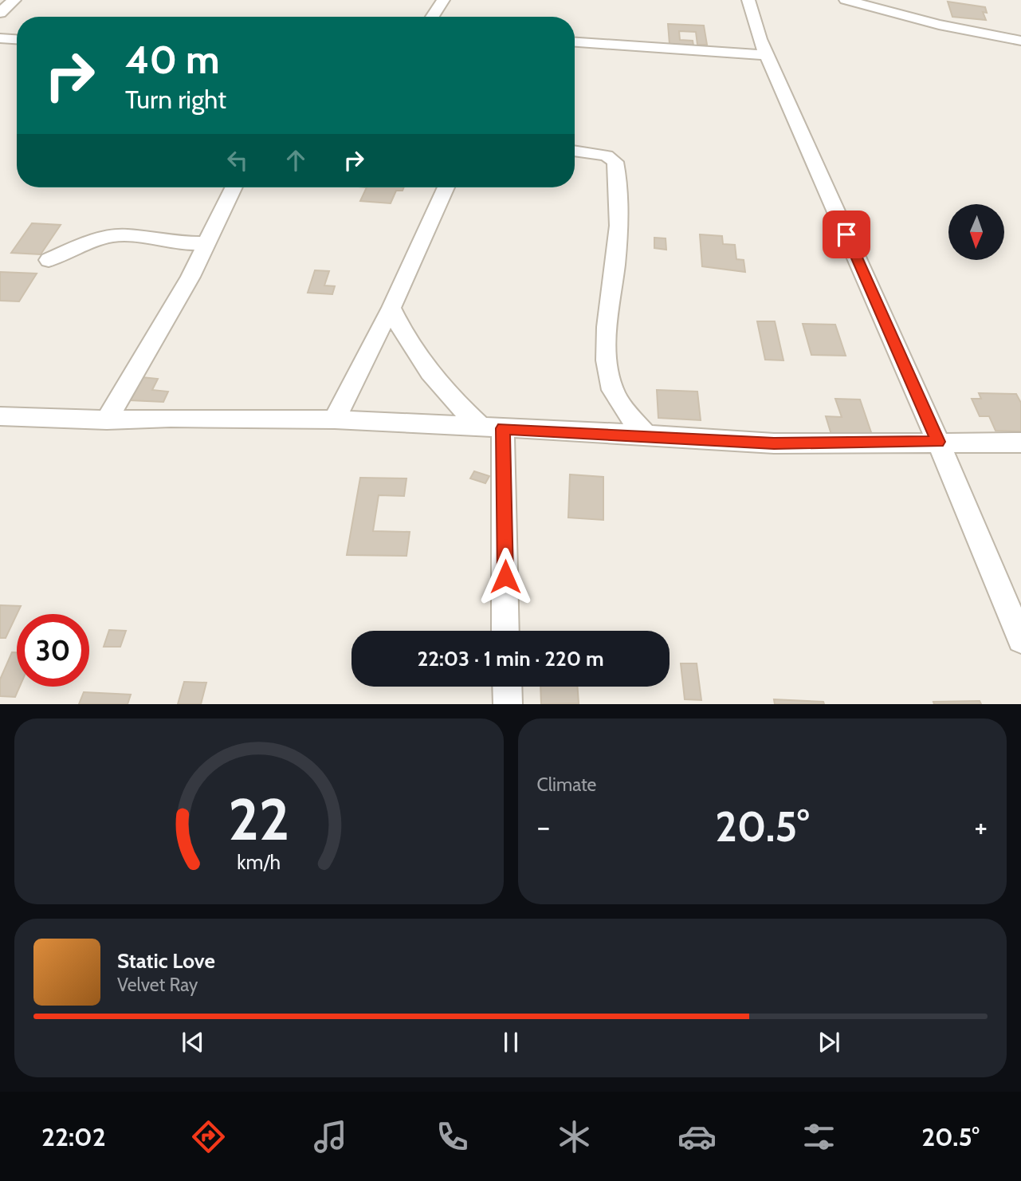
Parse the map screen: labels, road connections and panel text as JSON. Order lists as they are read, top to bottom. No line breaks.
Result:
{"north":"bottom","page":{"turn":["40 m","Turn right"],"limit":"30","trip":"22:03 · 1 min · 220 m","tile":"Climate","heat":["−","20.5°","+"],"song":["Static Love","Velvet Ray"],"tabs":["22:02","20.5°"],"gauge":["22","km/h"]}}
